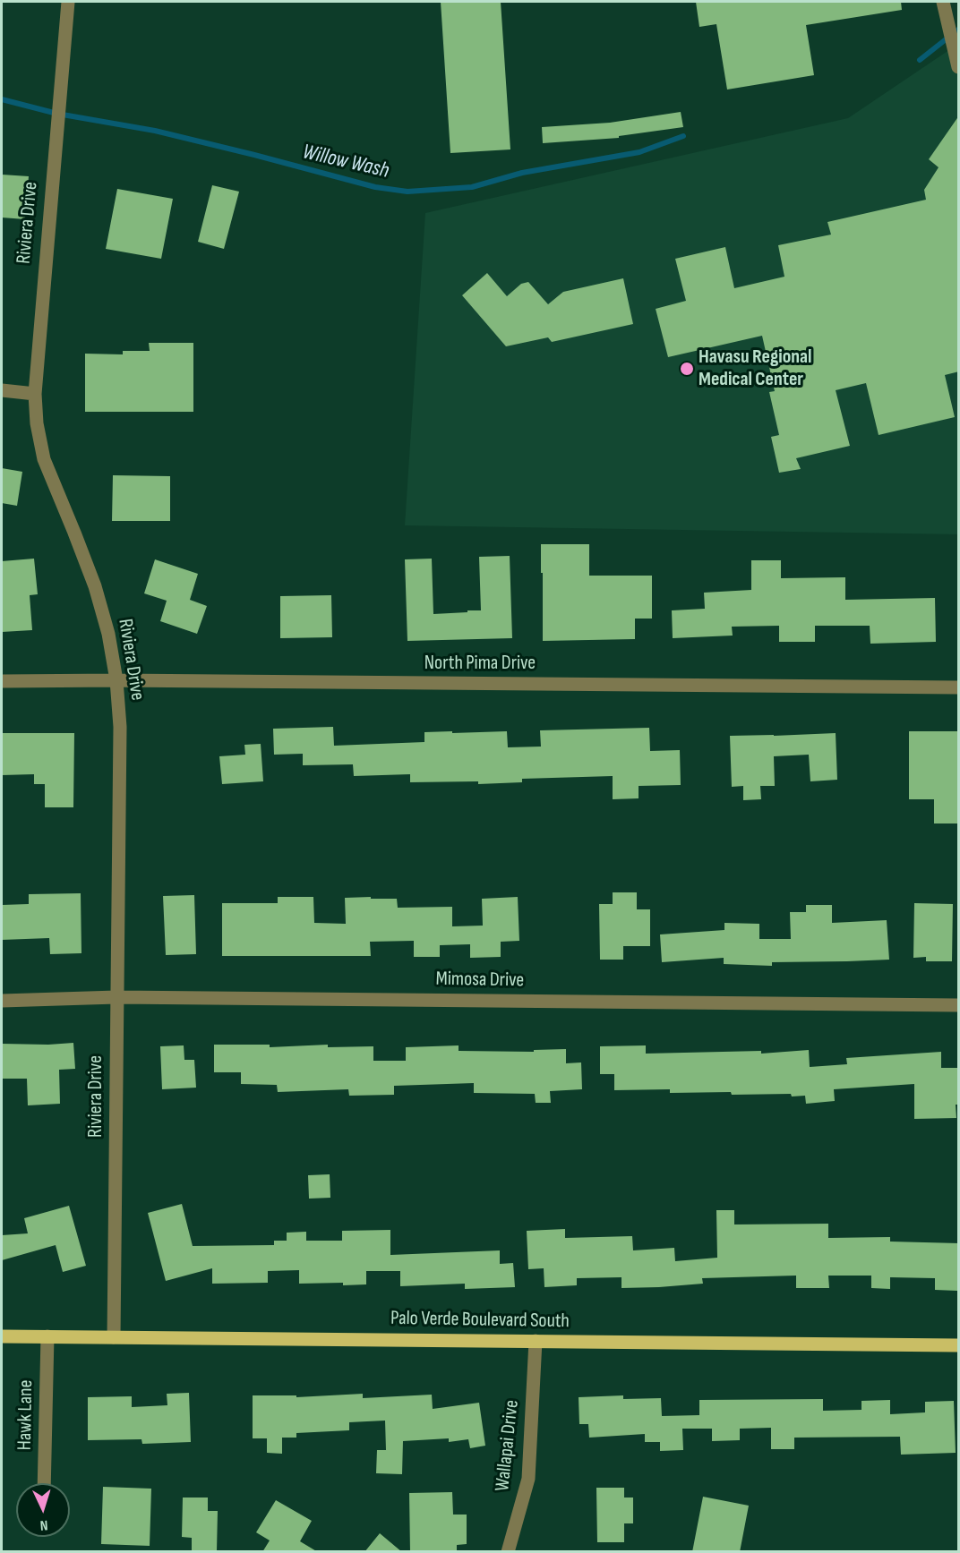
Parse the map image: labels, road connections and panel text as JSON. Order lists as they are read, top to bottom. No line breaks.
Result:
{"streets":{"main road":["Palo Verde Boulevard South"],"street":["Riviera Drive","North Pima Drive","Mimosa Drive","Hawk Lane","Wallapai Drive"]},"crossings":[["Riviera Drive","North Pima Drive"],["Riviera Drive","Mimosa Drive"],["Riviera Drive","Palo Verde Boulevard South"],["Palo Verde Boulevard South","Hawk Lane"],["Palo Verde Boulevard South","Wallapai Drive"]],"water":["Willow Wash"],"places":["Havasu Regional Medical Center"],"north":"bottom"}
